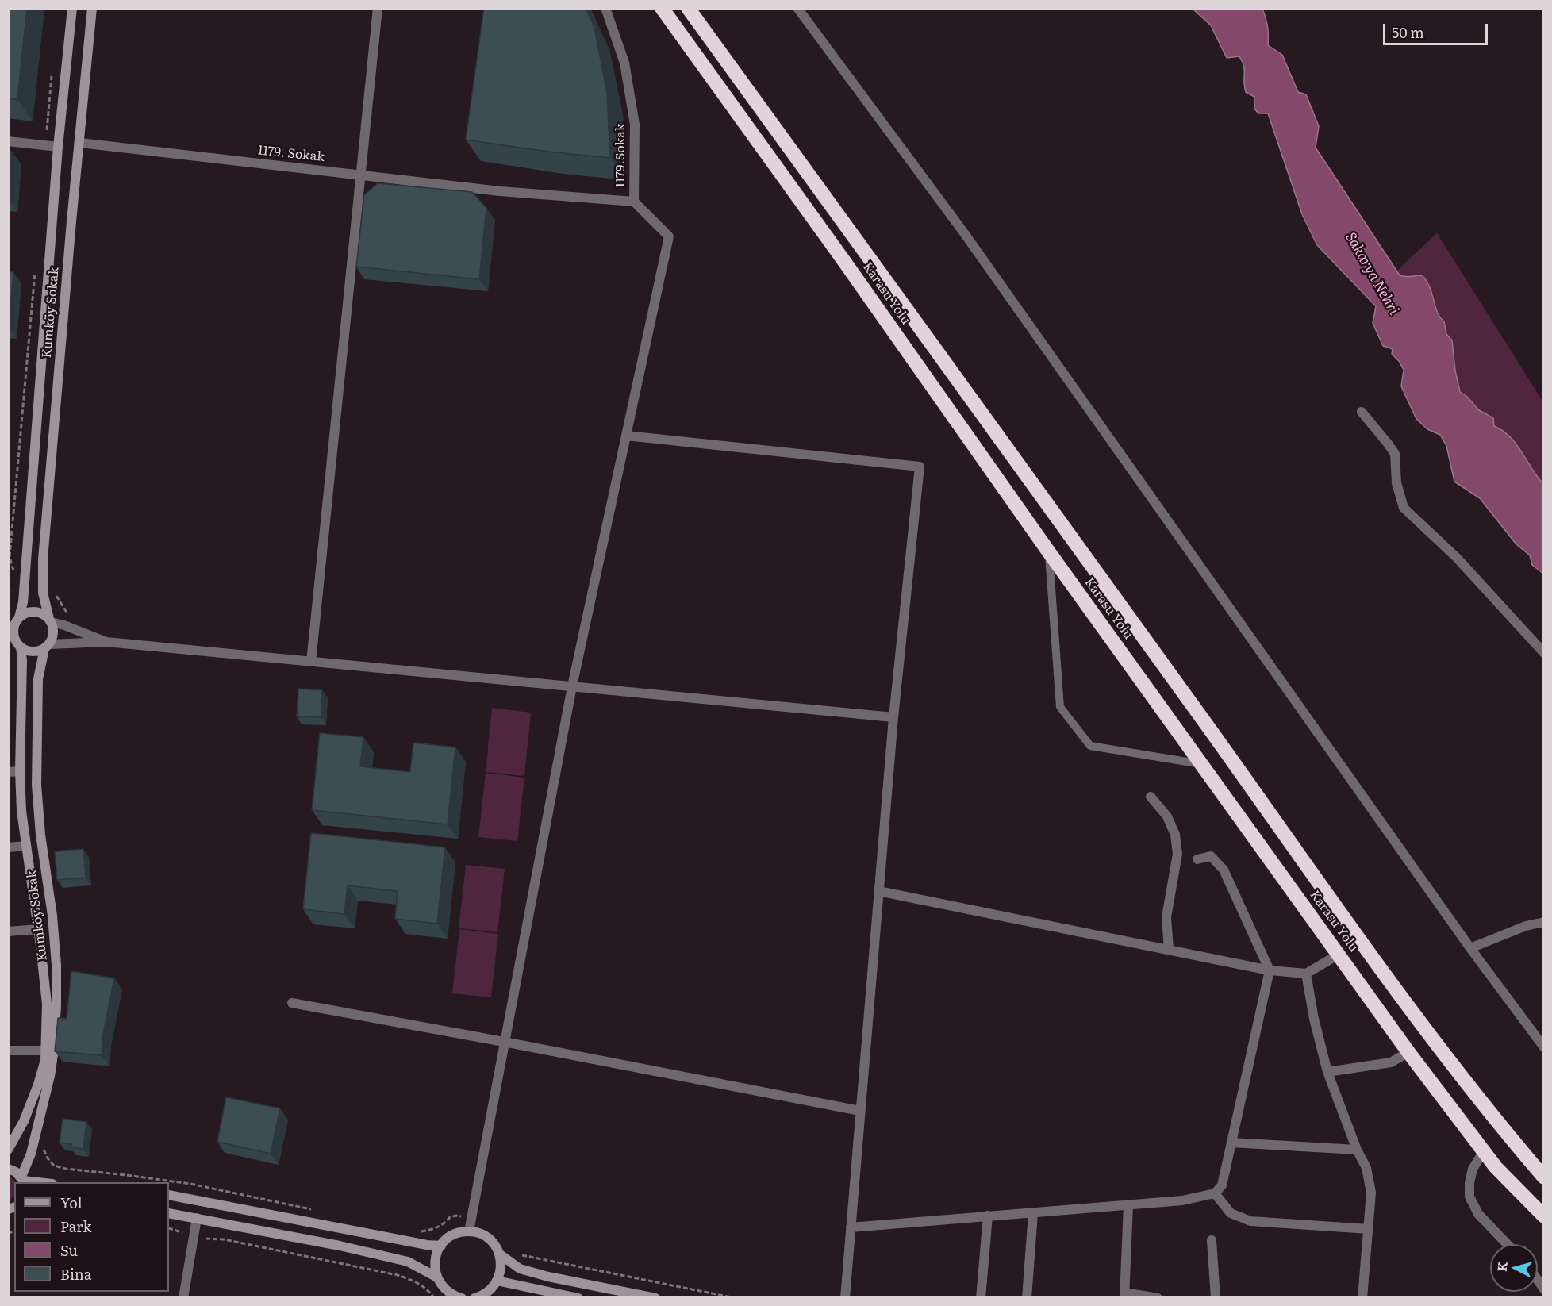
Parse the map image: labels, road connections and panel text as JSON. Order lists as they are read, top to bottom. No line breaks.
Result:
{"streets":{"highway":["Karasu Yolu"],"main road":["Kumköy Sokak"],"street":["1179. Sokak","1179.Sokak"]},"crossings":[["1179. Sokak","1179.Sokak"],["1179. Sokak","Kumköy Sokak"]],"water":["Sakarya Nehri"],"legend":["Yol","Park","Su","Bina"],"scale_bar":"50 m","north":"left"}
